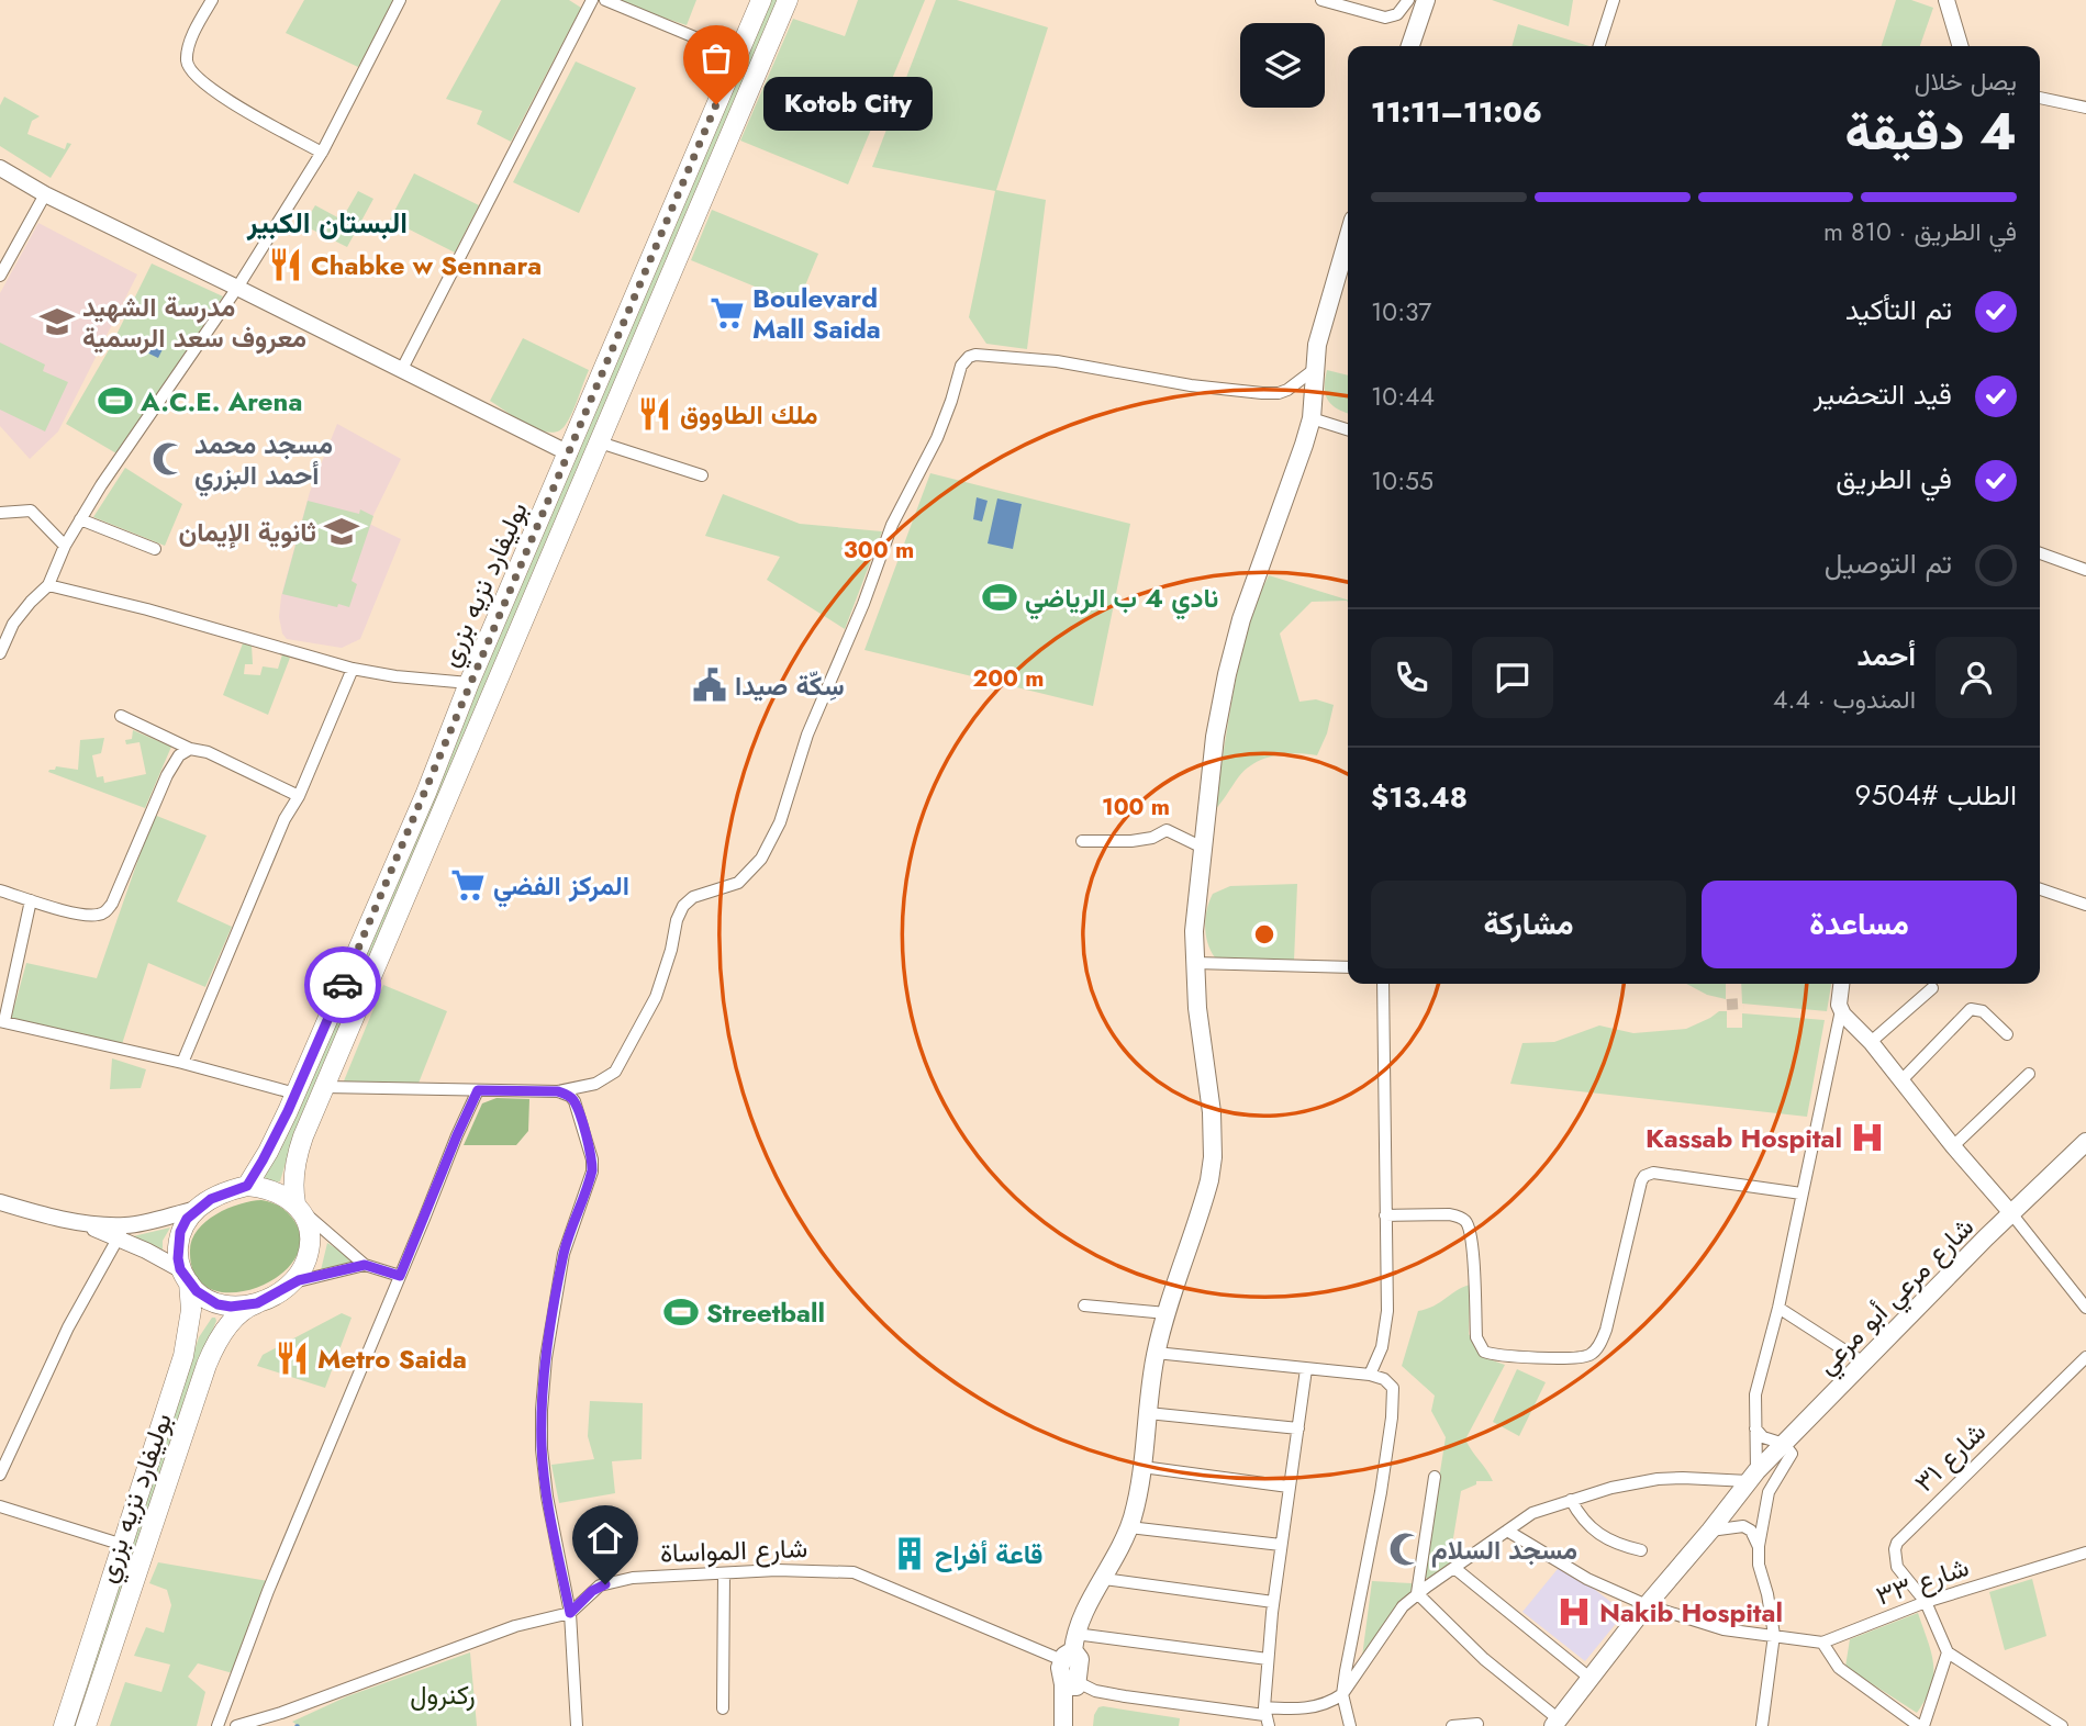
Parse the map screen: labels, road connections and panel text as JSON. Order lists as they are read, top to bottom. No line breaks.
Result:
{"streets":{"highway":["بوليفارد نزيه بزري"],"main road":["شارع مرعي أبو مرعي"],"street":["شارع ٣١","شارع المواساة","شارع ٣٣"]},"crossings":[["شارع ٣١","شارع ٣٣"]],"districts":["البستان الكبير"],"parks":["ركنرول"],"places":{"other":["Kotob City"],"restaurant":["Chabke w Sennara","ملك الطاووق","Metro Saida"],"supermarket":["Boulevard Mall Saida","المركز الفضي"],"school or university":["مدرسة الشهيد معروف سعد الرسمية","ثانوية الإيمان"],"sports":["A.C.E. Arena","نادي 4 ب الرياضي","Streetball"],"mosque":["مسجد محمد أحمد البزري","مسجد السلام"],"public building":["سِكّة صيدا"],"hospital":["Kassab Hospital","Nakib Hospital"],"building":["قاعة أفراح"]},"page":{"heading":["4 دقيقة","يصل خلال","11:06–11:11"],"panel":["أحمد","المندوب · 4.4","الطلب #9504","$13.48"],"bubble":"Kotob City","bar":"في الطريق · 810 m","list":[["تم التأكيد","10:37"],["قيد التحضير","10:44"],["في الطريق","10:55"],"تم التوصيل"],"buttons":["مساعدة","مشاركة"]},"rings":["300 m","200 m","100 m"]}
